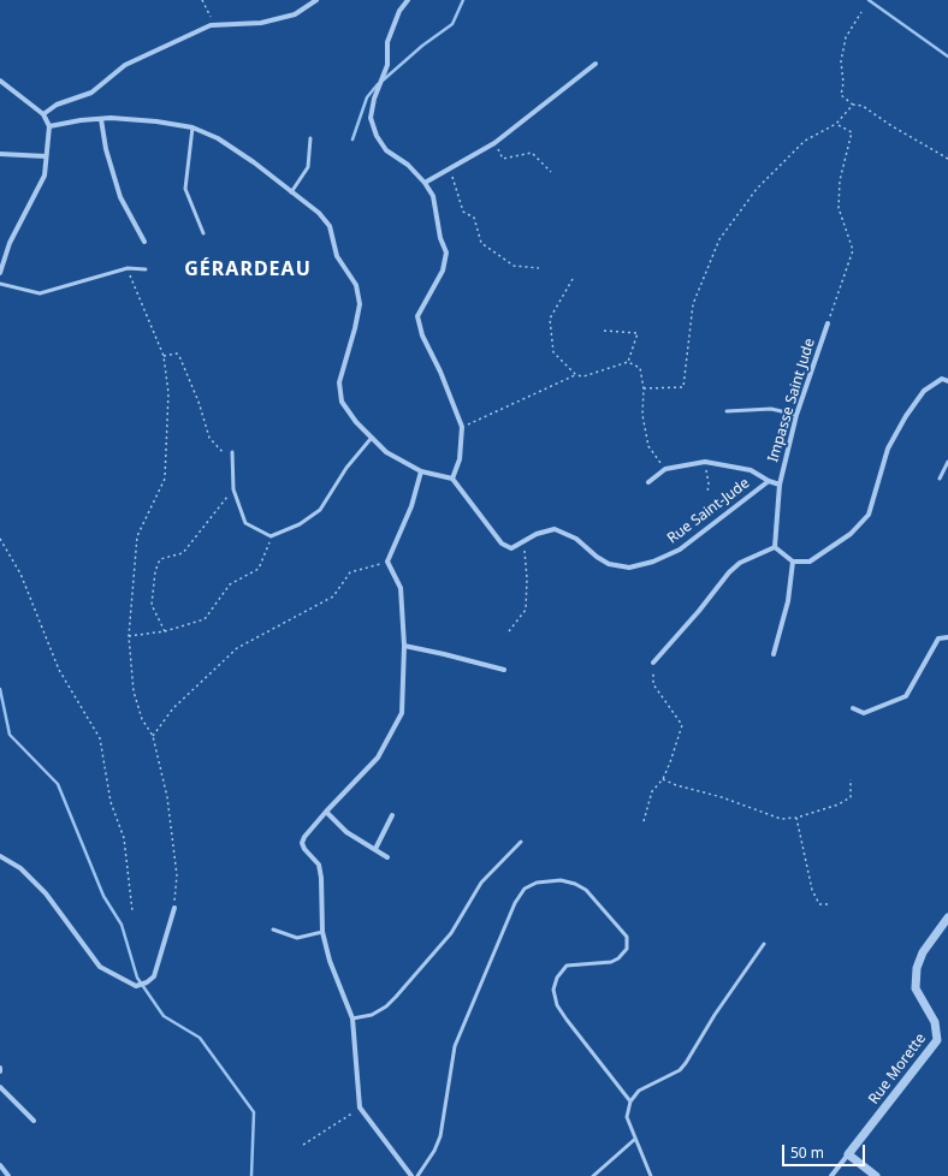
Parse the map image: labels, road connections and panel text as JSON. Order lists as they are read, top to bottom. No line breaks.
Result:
{"streets":{"street":["Impasse Saint Jude","Rue Saint-Jude","Rue Morette"]},"crossings":[["Impasse Saint Jude","Rue Saint-Jude"]],"districts":["GÉRARDEAU"],"scale_bar":"50 m"}
